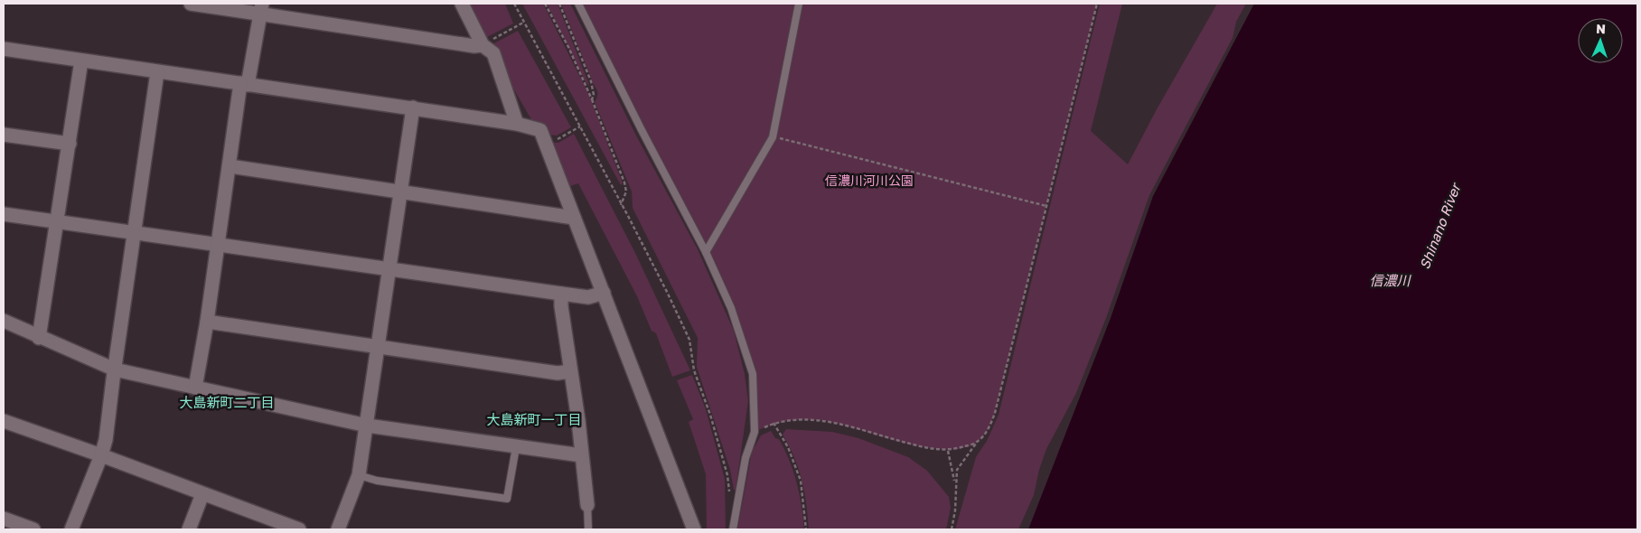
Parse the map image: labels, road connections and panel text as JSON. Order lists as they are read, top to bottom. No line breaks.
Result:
{"districts":["大島新町二丁目","大島新町一丁目"],"water":["Shinano River","信濃川"],"parks":["信濃川河川公園"],"north":"top"}
